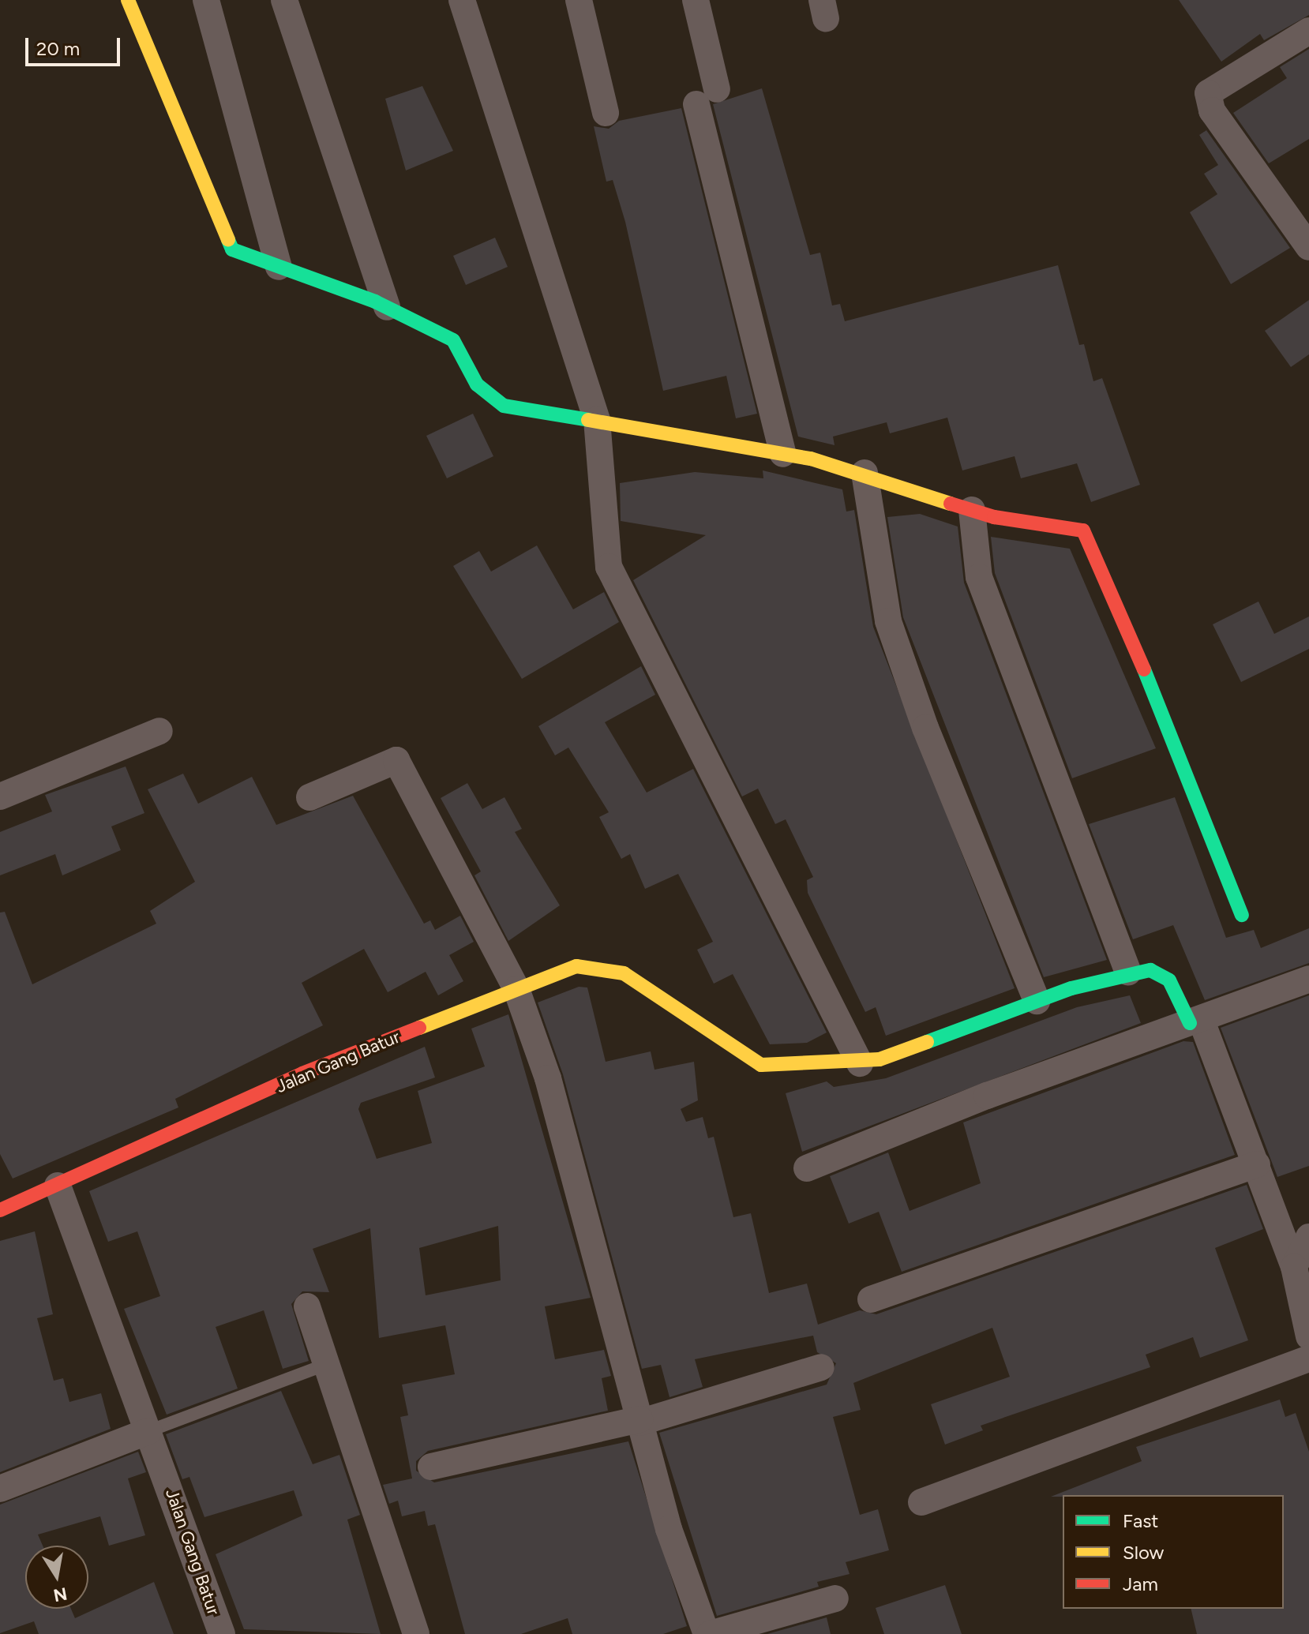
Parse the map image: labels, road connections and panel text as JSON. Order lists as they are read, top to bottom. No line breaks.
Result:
{"streets":{"street":["Jalan Gang Batur"]},"legend":["Fast","Slow","Jam"],"scale_bar":"20 m","north":"bottom"}
